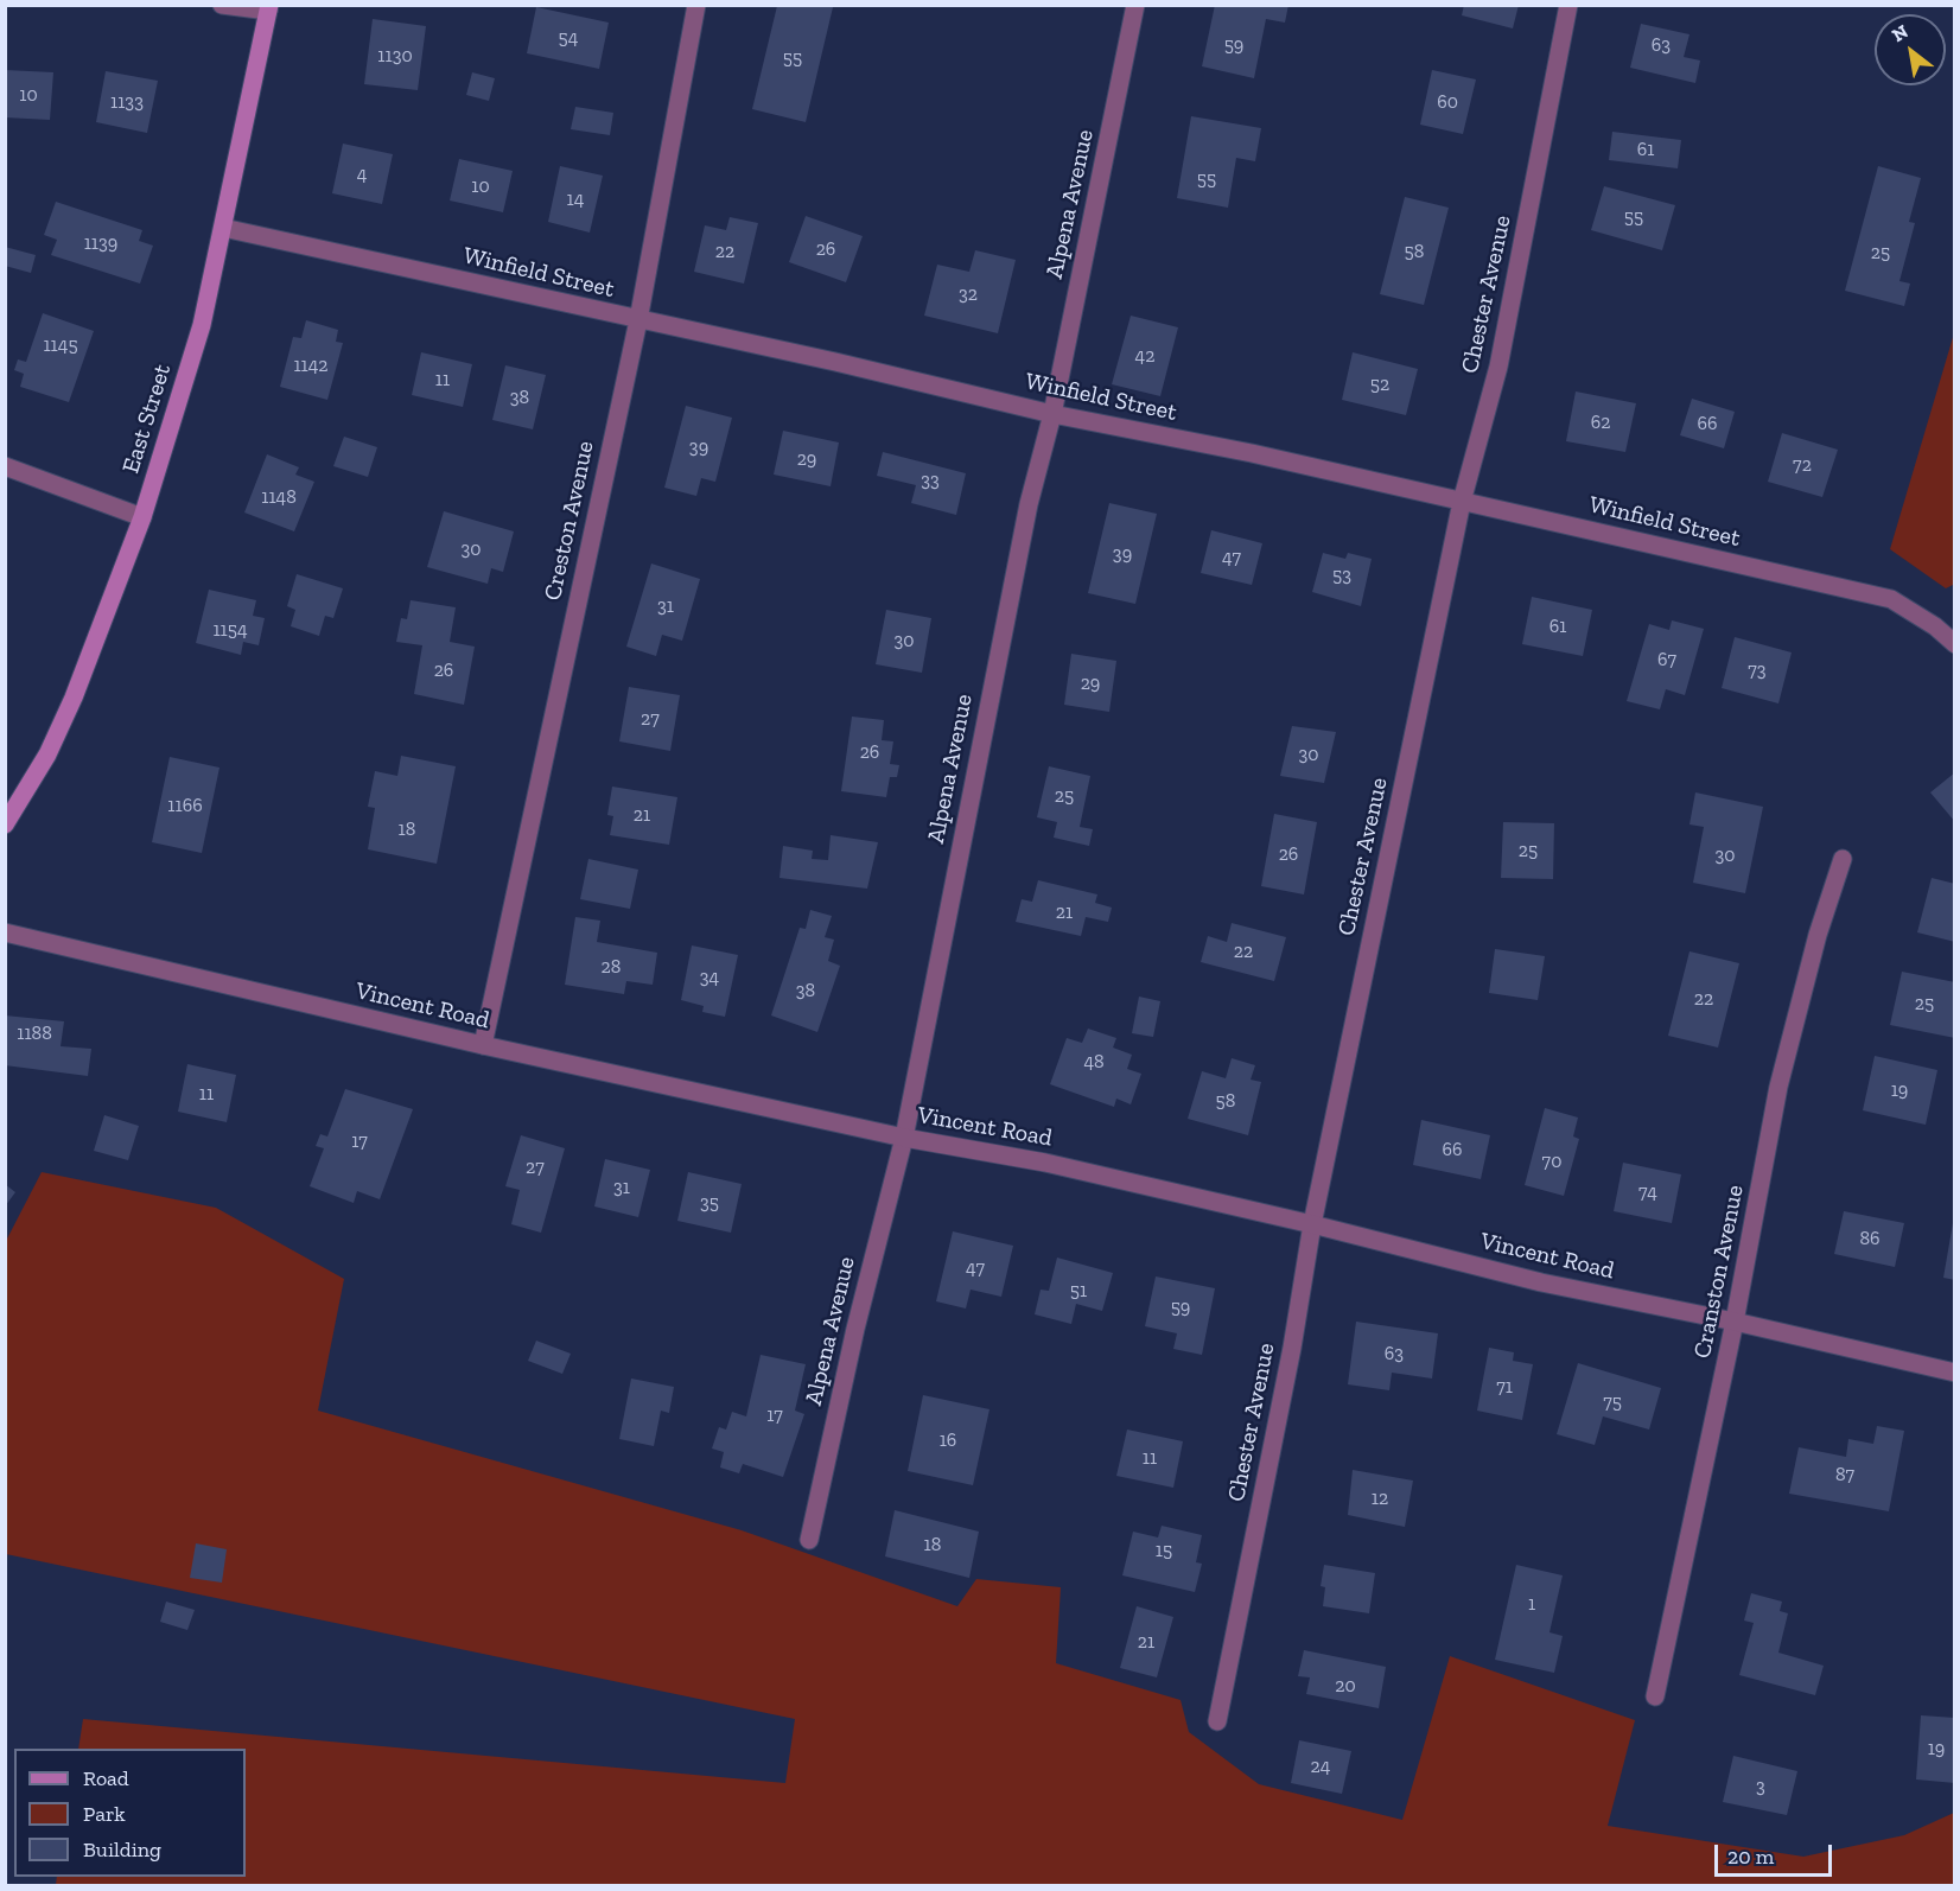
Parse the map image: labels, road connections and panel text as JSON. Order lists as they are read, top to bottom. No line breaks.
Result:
{"streets":{"main road":["East Street"],"street":["Alpena Avenue","Winfield Street","Chester Avenue","Creston Avenue","Vincent Road","Cranston Avenue"]},"crossings":[["Alpena Avenue","Winfield Street"],["Alpena Avenue","Vincent Road"],["Winfield Street","Chester Avenue"],["Winfield Street","East Street"],["Winfield Street","Creston Avenue"],["Chester Avenue","Vincent Road"],["Creston Avenue","Vincent Road"],["Vincent Road","Cranston Avenue"]],"house_numbers":["54","59","63","1130","55","10","1133","60","61","4","55","10","14","55","1139","26","22","58","25","32","1145","42","1142","11","52","38","62","66","39","29","72","33","1148","30","39","47","53","31","61","1154","30","67","26","73","29","27","26","30","25","1166","21","18","25","26","30","21","22","28","34","38","22","25","1188","48","19","11","58","17","66","70","27","31","74","35","86","47","51","59","63","71","75","17","16","11","87","12","18","15","1","21","20","19","24","3"],"legend":["Road","Park","Building"],"scale_bar":"20 m","north":"top left"}
